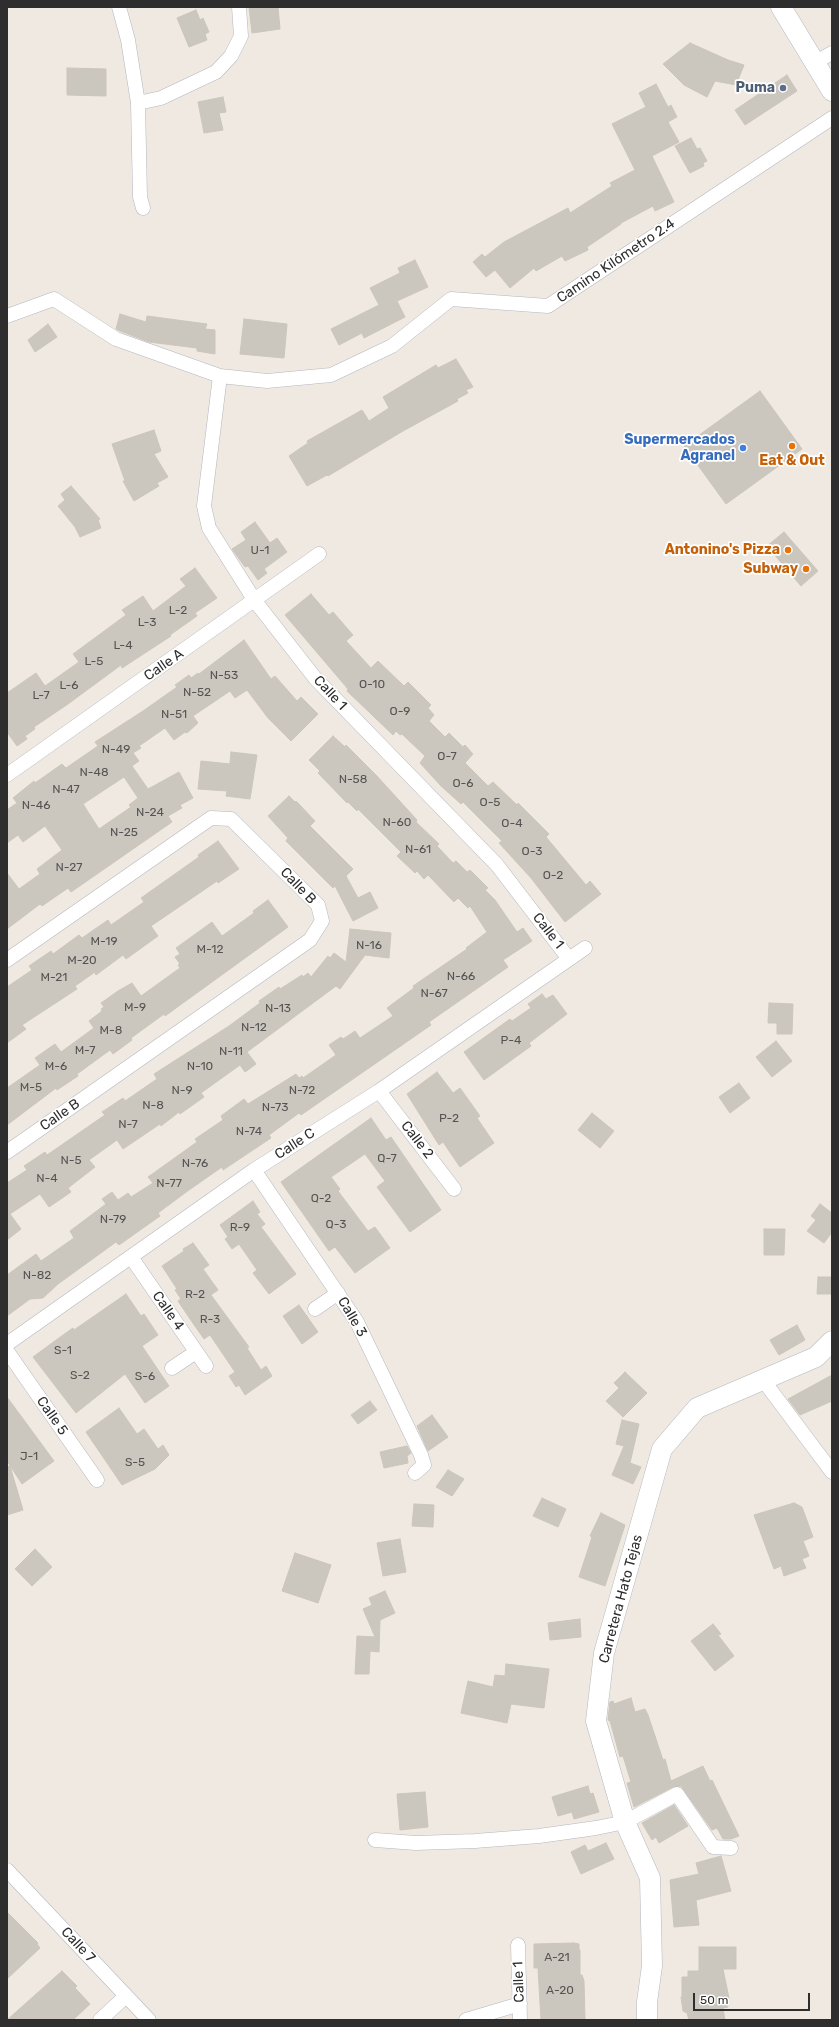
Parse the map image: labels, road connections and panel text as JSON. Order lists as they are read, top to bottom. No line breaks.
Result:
{"streets":{"street":["Camino Kilómetro 2.4","Calle A","Calle 1","Calle B","Calle 2","Calle C","Calle 4","Calle 3","Calle 5","Carretera Hato Tejas","Calle 7"]},"crossings":[["Camino Kilómetro 2.4","Calle 1"],["Calle A","Calle 1"],["Calle 1","Calle C"],["Calle 2","Calle C"],["Calle C","Calle 4"],["Calle C","Calle 3"]],"places":["Puma","Eat & Out","Supermercados Agranel","Antonino's Pizza","Subway"],"house_numbers":["U-1","L-2","L-3","L-4","L-5","N-53","O-10","L-6","N-52","L-7","O-9","N-51","N-49","O-7","N-48","N-58","O-6","N-47","O-5","N-46","N-24","N-60","O-4","N-25","N-61","O-3","N-27","O-2","M-19","N-16","M-12","M-20","N-66","M-21","N-67","M-9","N-13","N-12","M-8","P-4","M-7","N-11","M-6","N-10","M-5","N-9","N-72","N-8","N-73","P-2","N-7","N-74","Q-7","N-5","N-76","N-4","N-77","Q-2","N-79","Q-3","R-9","N-82","R-2","R-3","S-1","S-2","S-6","J-1","S-5","A-21","A-20"],"scale_bar":"50 m"}
